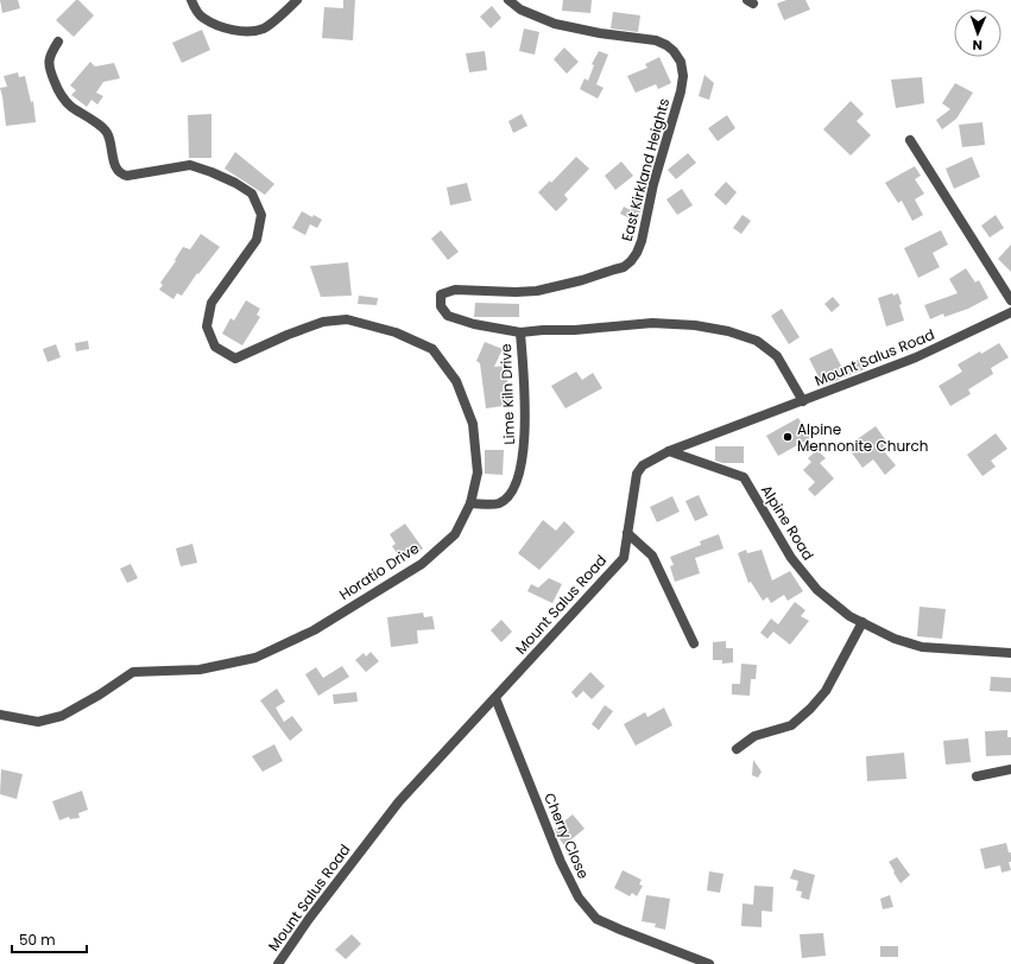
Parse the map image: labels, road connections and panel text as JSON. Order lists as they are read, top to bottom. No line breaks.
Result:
{"streets":{"street":["East Kirkland Heights","Mount Salus Road","Lime Kiln Drive","Alpine Road","Horatio Drive","Cherry Close"]},"crossings":[["East Kirkland Heights","Mount Salus Road"],["East Kirkland Heights","Lime Kiln Drive"],["Mount Salus Road","Alpine Road"],["Mount Salus Road","Cherry Close"],["Lime Kiln Drive","Horatio Drive"]],"places":["Alpine Mennonite Church"],"scale_bar":"50 m","north":"bottom"}
